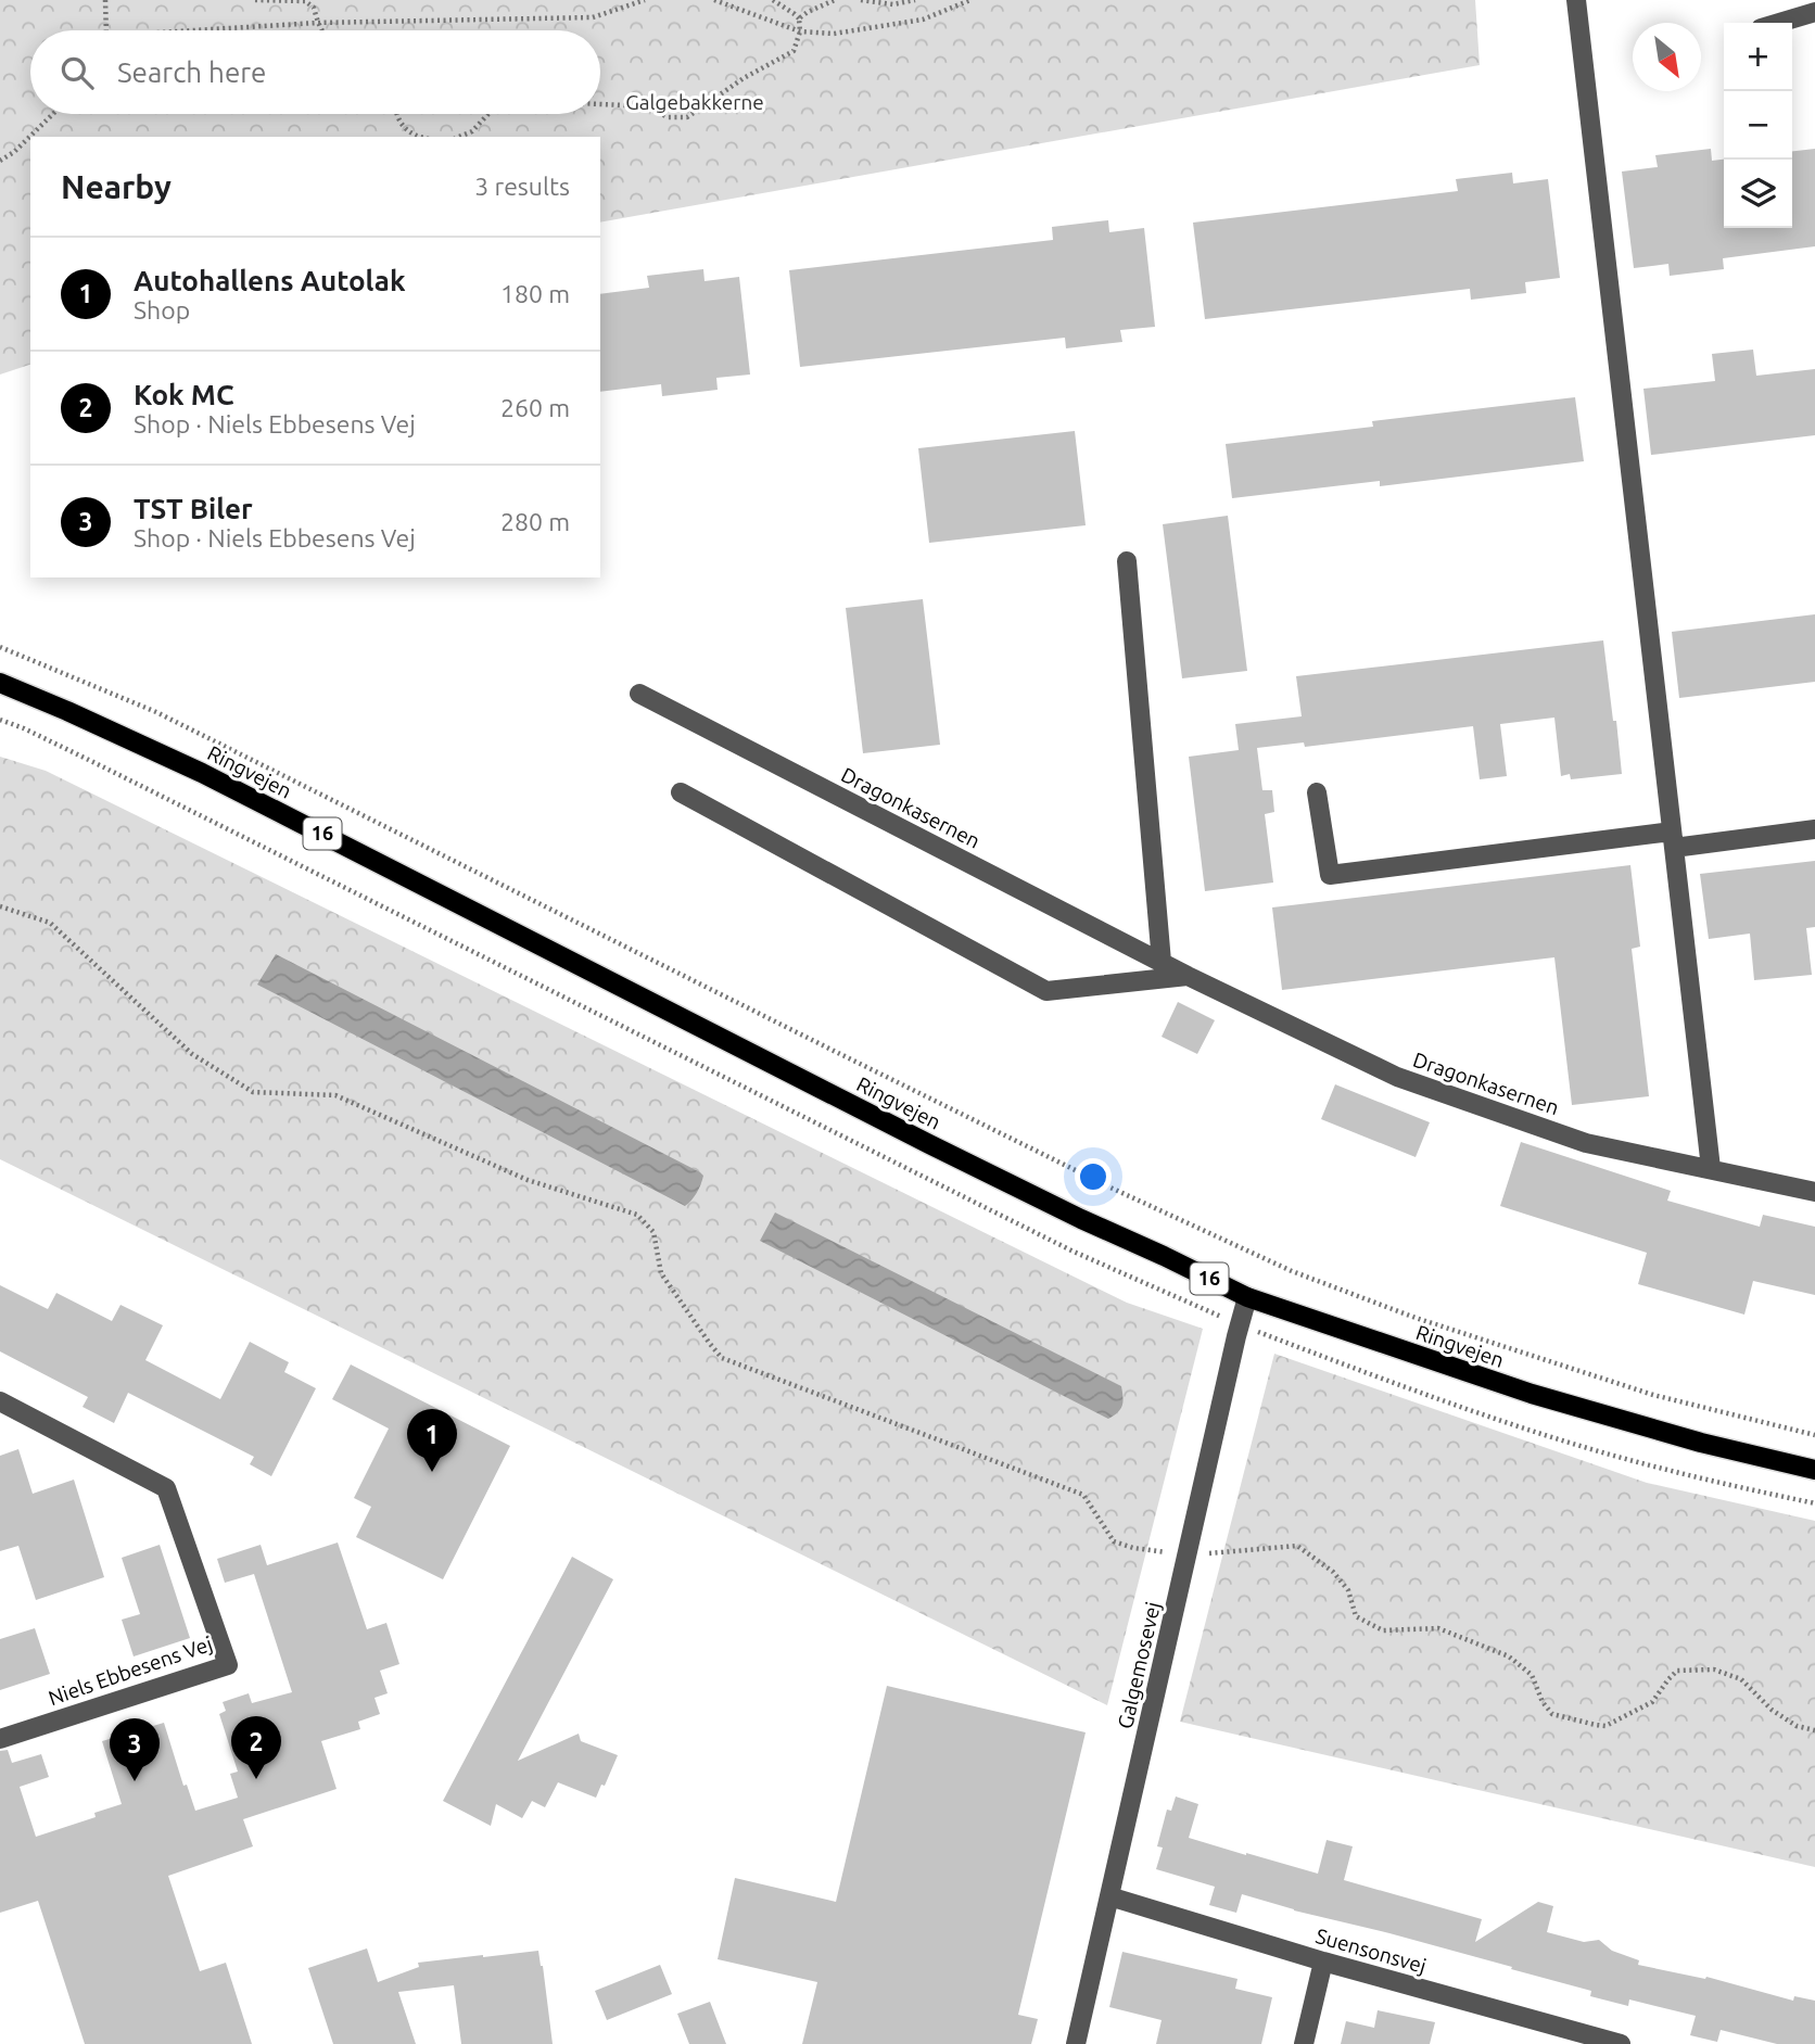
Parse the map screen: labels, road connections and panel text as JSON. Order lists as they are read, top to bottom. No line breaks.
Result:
{"streets":{"main road":["Ringvejen","16"],"street":["Dragonkasernen","Galgemosevej","Niels Ebbesens Vej","Suensonsvej"]},"crossings":[["Ringvejen","Galgemosevej"],["Galgemosevej","Suensonsvej"]],"parks":["Galgebakkerne"],"north":"bottom right","page":{"map_buttons":["+","−"],"search":"Search here","heading":["Nearby","3 results"],"list":[{"mark":"1","name":"Autohallens Autolak","note":"Shop","value":"180 m"},{"mark":"2","name":"Kok MC","note":"Shop · Niels Ebbesens Vej","value":"260 m"},{"mark":"3","name":"TST Biler","note":"Shop · Niels Ebbesens Vej","value":"280 m"}],"pins":["1","2","3"]}}
